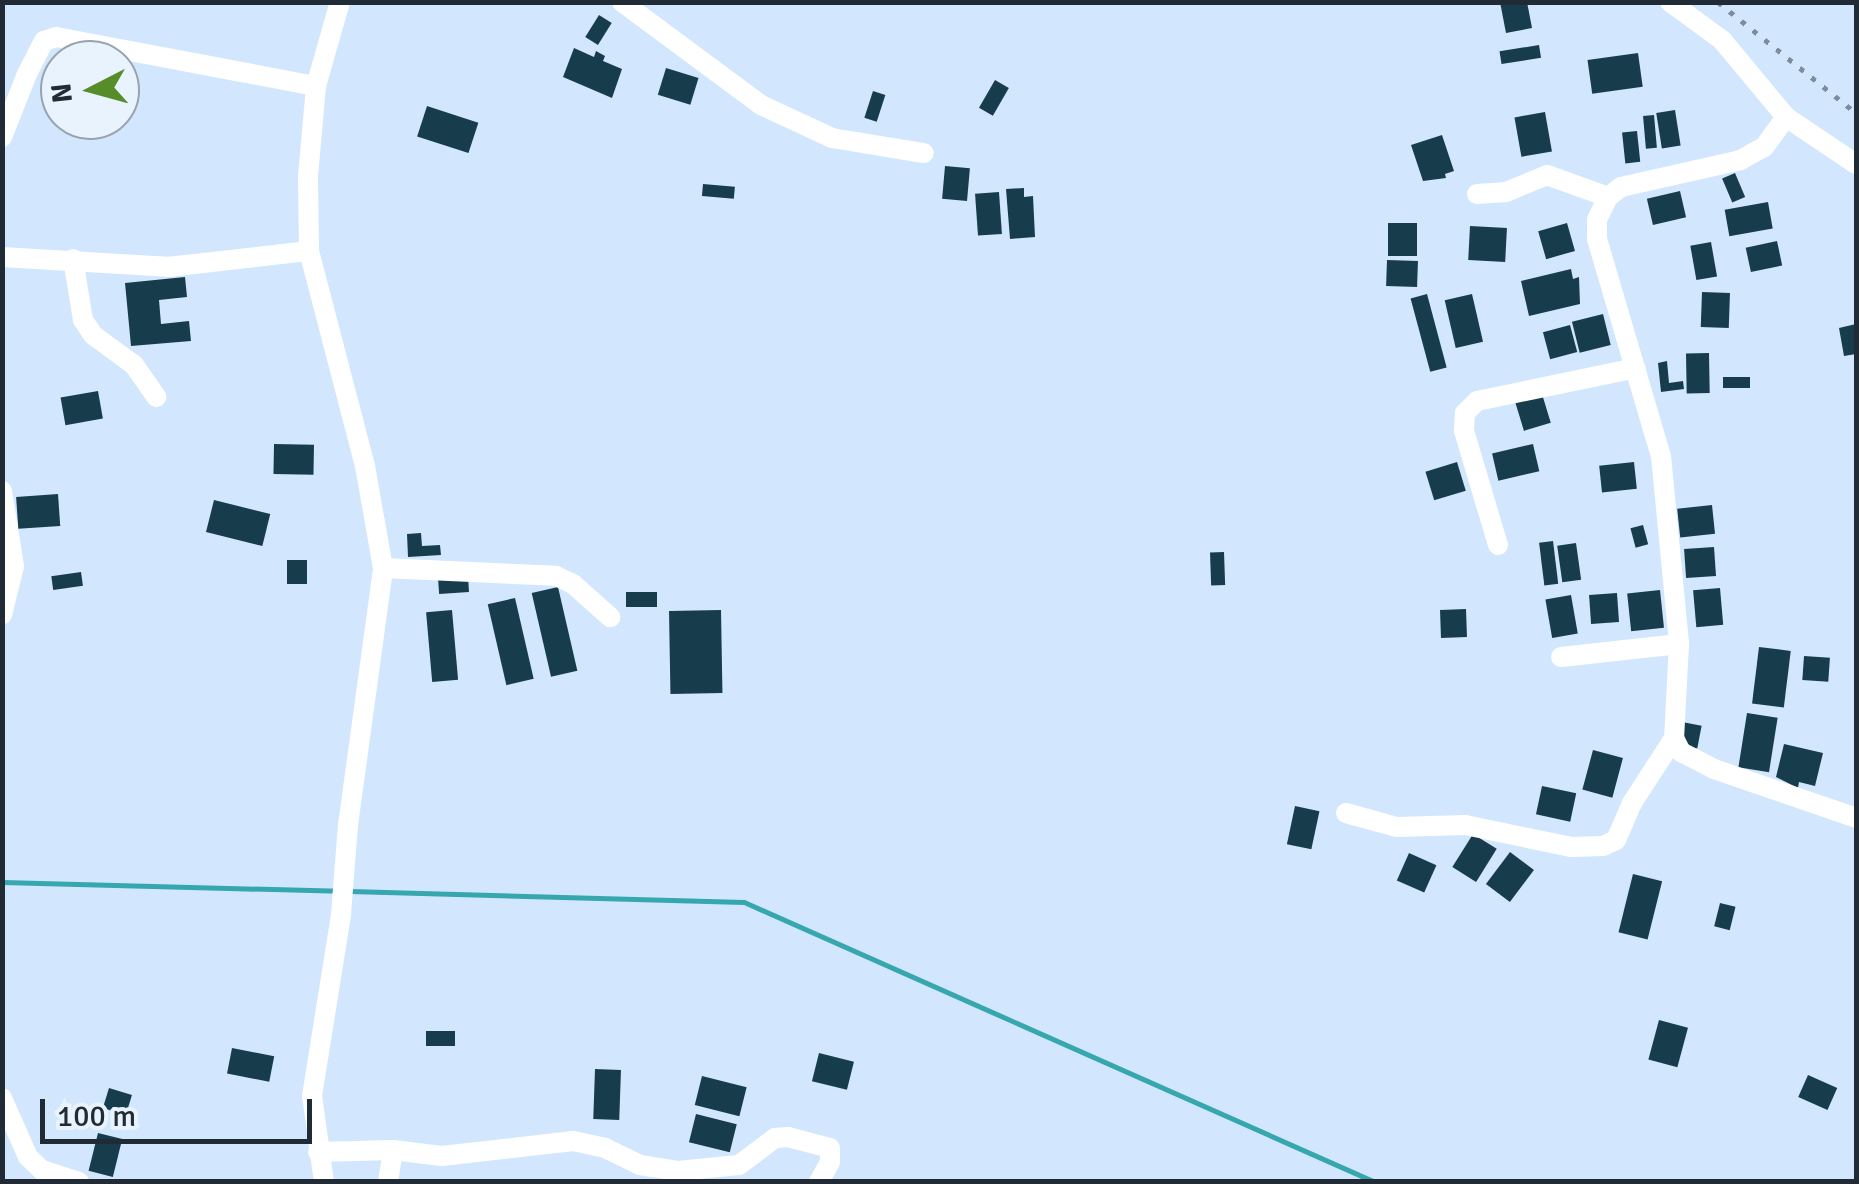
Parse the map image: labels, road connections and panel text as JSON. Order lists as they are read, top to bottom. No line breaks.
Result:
{"scale_bar":"100 m","north":"left"}
